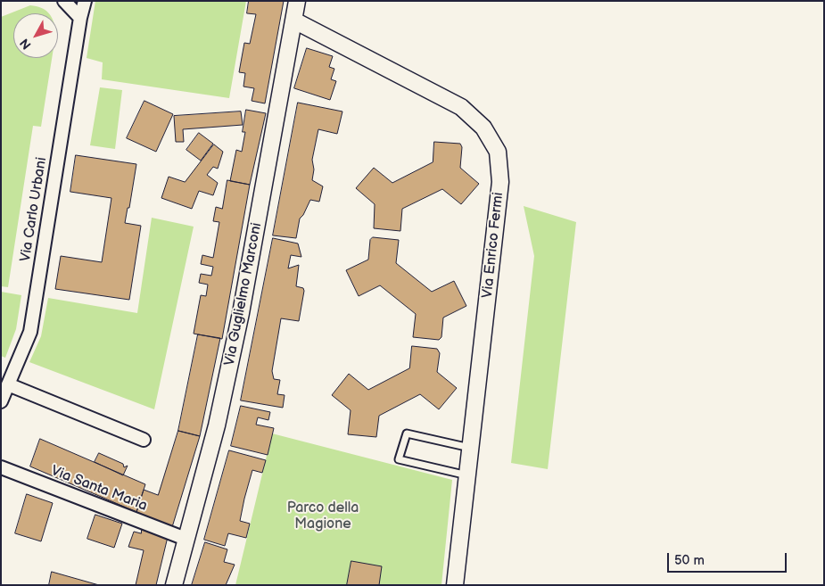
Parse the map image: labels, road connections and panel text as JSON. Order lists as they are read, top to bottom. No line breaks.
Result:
{"streets":{"street":["Via Carlo Urbani","Via Enrico Fermi","Via Guglielmo Marconi","Via Santa Maria"]},"crossings":[["Via Enrico Fermi","Via Guglielmo Marconi"],["Via Guglielmo Marconi","Via Santa Maria"]],"parks":["Parco della Magione"],"scale_bar":"50 m","north":"bottom left"}
